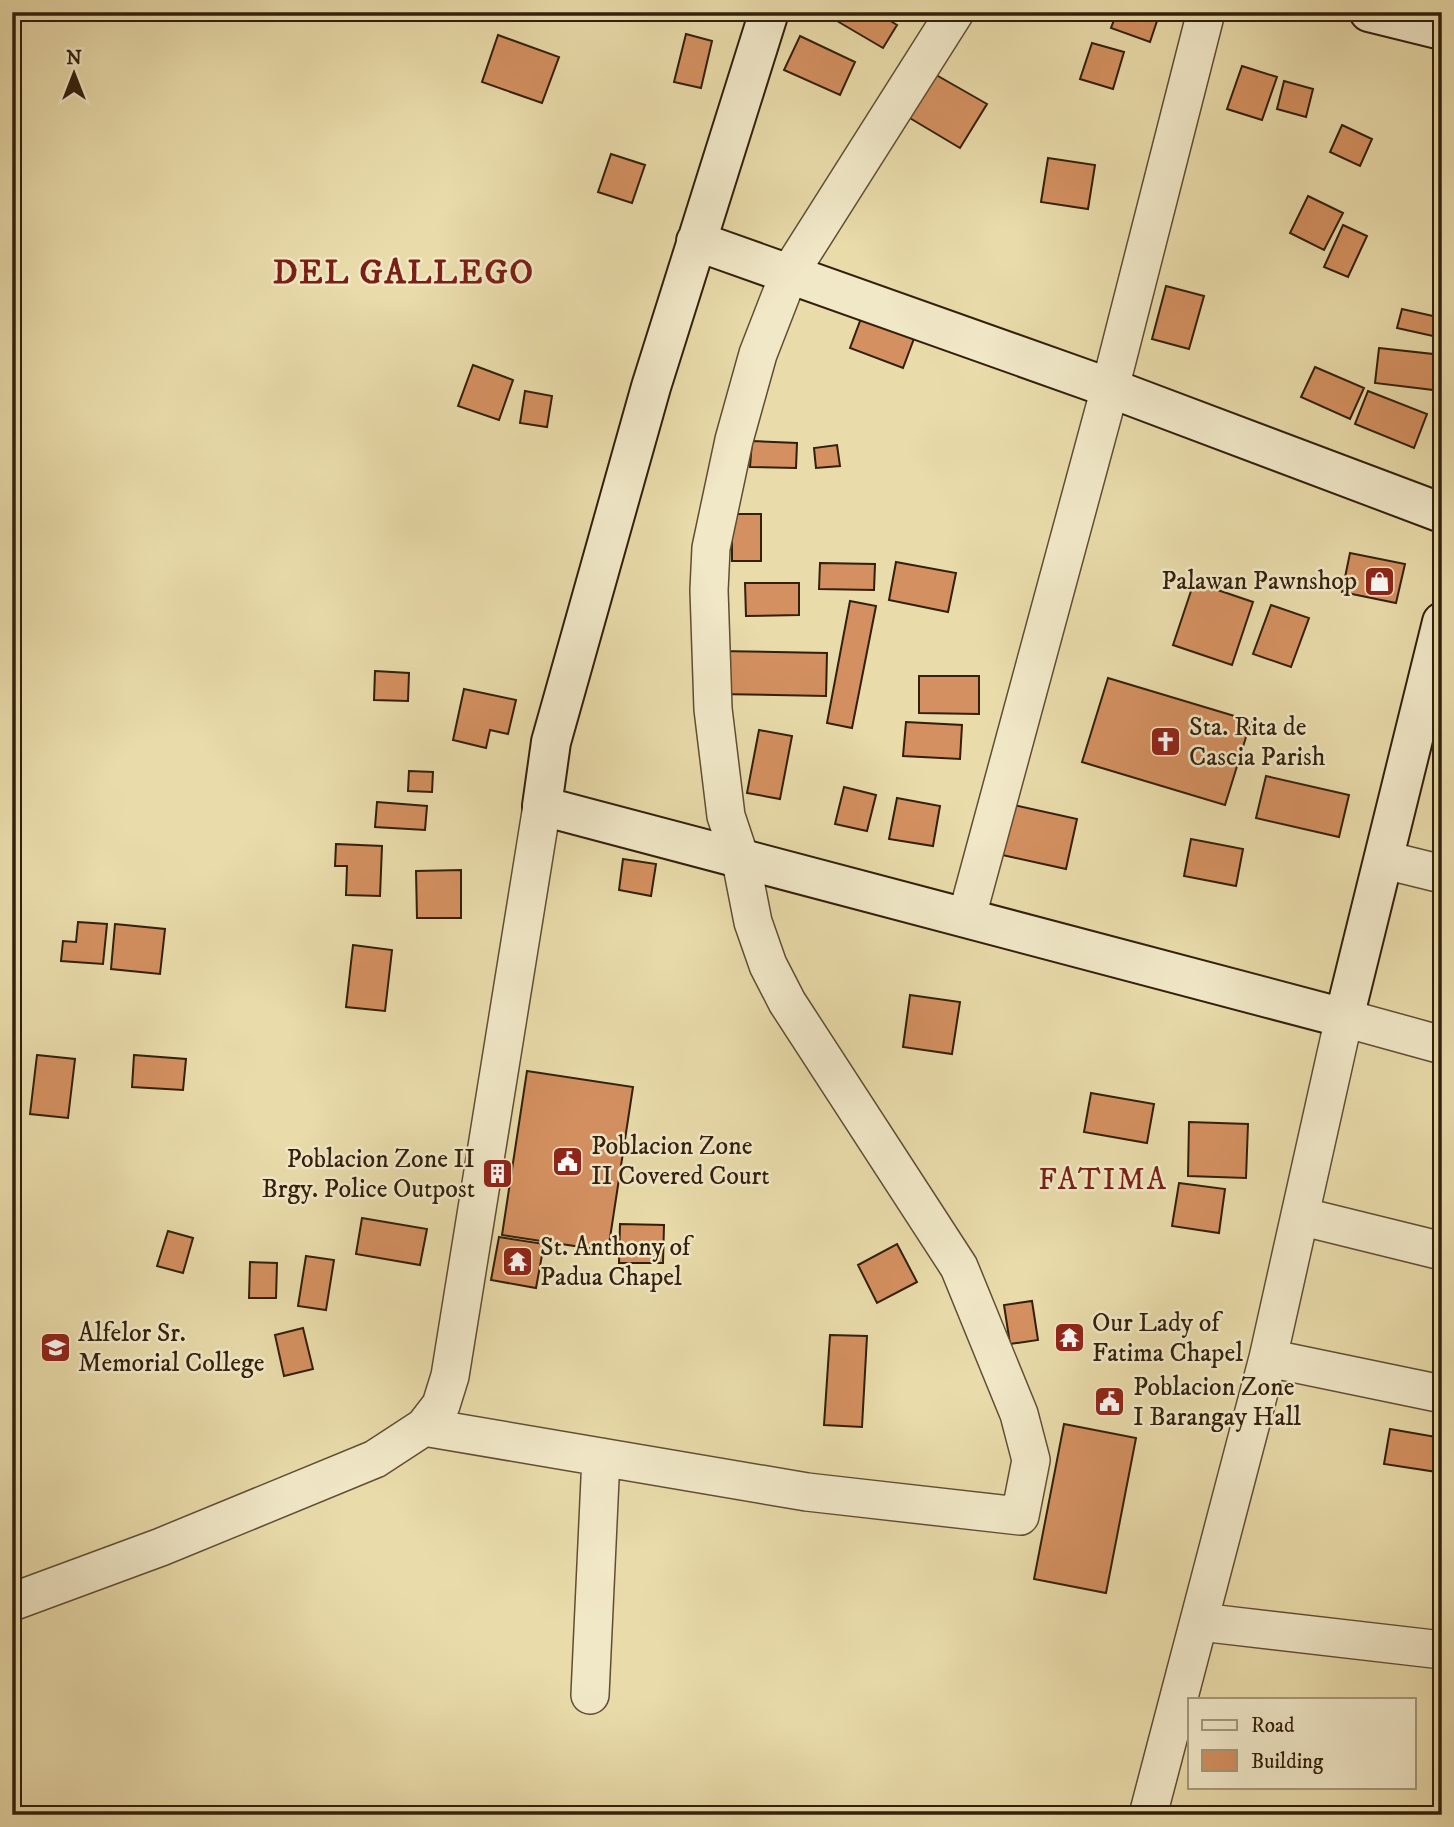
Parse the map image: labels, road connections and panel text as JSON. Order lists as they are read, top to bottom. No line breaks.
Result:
{"districts":["DEL GALLEGO","FATIMA"],"places":{"shop":["Palawan Pawnshop"],"church":["Sta. Rita de Cascia Parish"],"public building":["Poblacion Zone II Covered Court","Poblacion Zone I Barangay Hall"],"building":["Poblacion Zone II Brgy. Police Outpost"],"temple":["St. Anthony of Padua Chapel","Our Lady of Fatima Chapel"],"school or university":["Alfelor Sr. Memorial College"]},"legend":["Road","Building"],"north":"top"}
